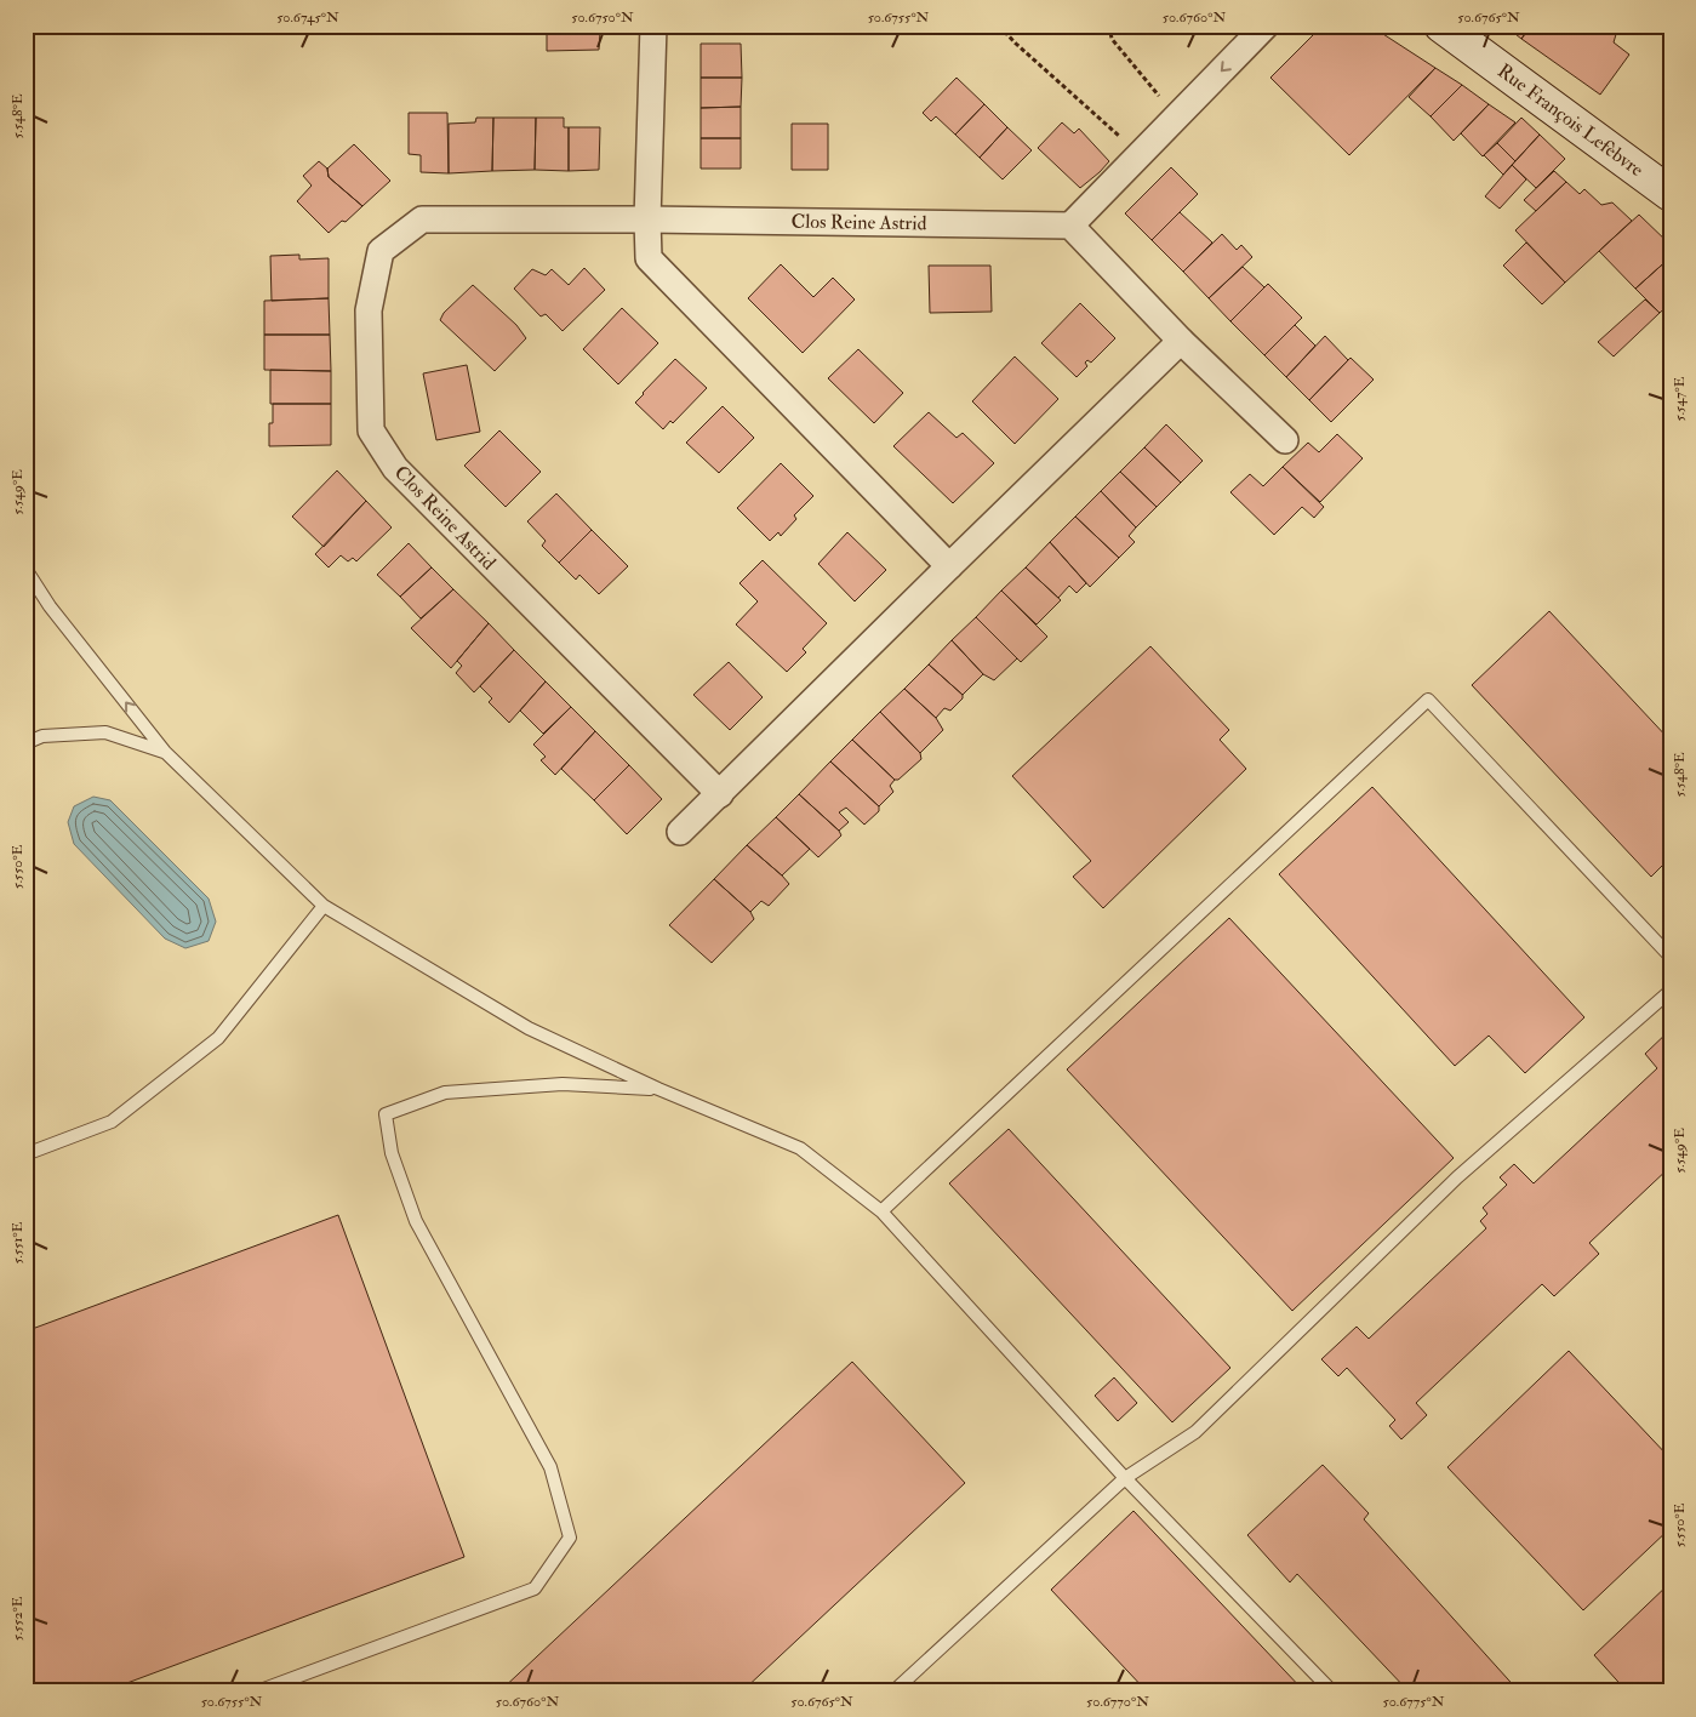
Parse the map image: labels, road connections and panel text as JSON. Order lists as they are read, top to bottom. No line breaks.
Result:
{"streets":{"main road":["Rue François Lefèbvre"],"street":["Clos Reine Astrid"]},"coordinates":["50.6745°N","50.6750°N","50.6755°N","50.6760°N","50.6765°N","5.548°E","5.547°E","5.549°E","5.550°E","5.551°E","5.552°E","50.6770°N","50.6775°N"]}
